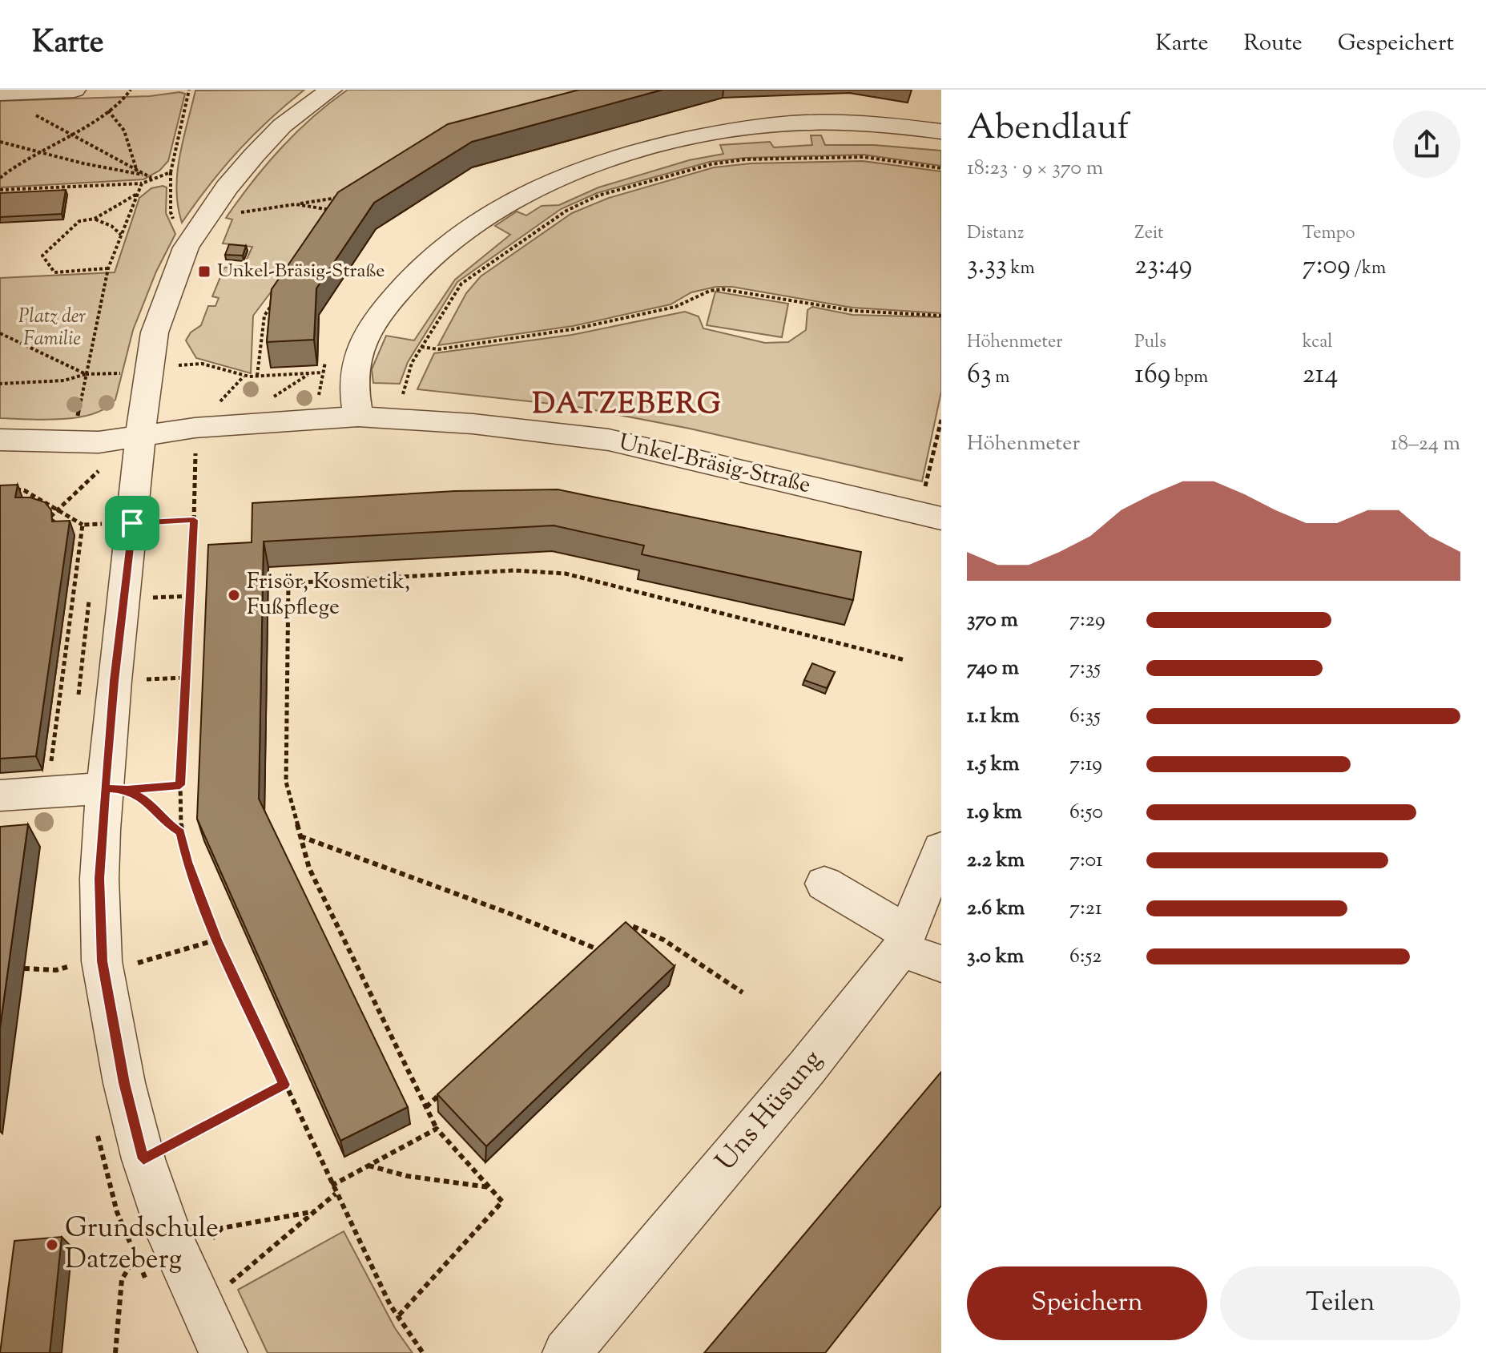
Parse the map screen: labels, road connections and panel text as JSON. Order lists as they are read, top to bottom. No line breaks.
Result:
{"streets":{"street":["Unkel-Bräsig-Straße","Uns Hüsung"]},"districts":["DATZEBERG"],"parks":["Platz der Familie"],"places":{"transit":["Unkel-Bräsig-Straße"],"other":["Frisör, Kosmetik, Fußpflege","Grundschule Datzeberg"]},"page":{"header":"Karte","nav":["Karte","Route","Gespeichert"],"heading":["Abendlauf","18:23 · 9 × 370 m"],"stats":[["Distanz","3.33 km"],["Zeit","23:49"],["Tempo","7:09 /km"],["Höhenmeter","63 m"],["Puls","169 bpm"],["kcal","214"]],"chart":["Höhenmeter","18–24 m"],"list":[{"name":"370 m","note":"7:29"},{"name":"740 m","note":"7:35"},{"name":"1.1 km","note":"6:35"},{"name":"1.5 km","note":"7:19"},{"name":"1.9 km","note":"6:50"},{"name":"2.2 km","note":"7:01"},{"name":"2.6 km","note":"7:21"},{"name":"3.0 km","note":"6:52"}],"buttons":["Speichern","Teilen"]}}
